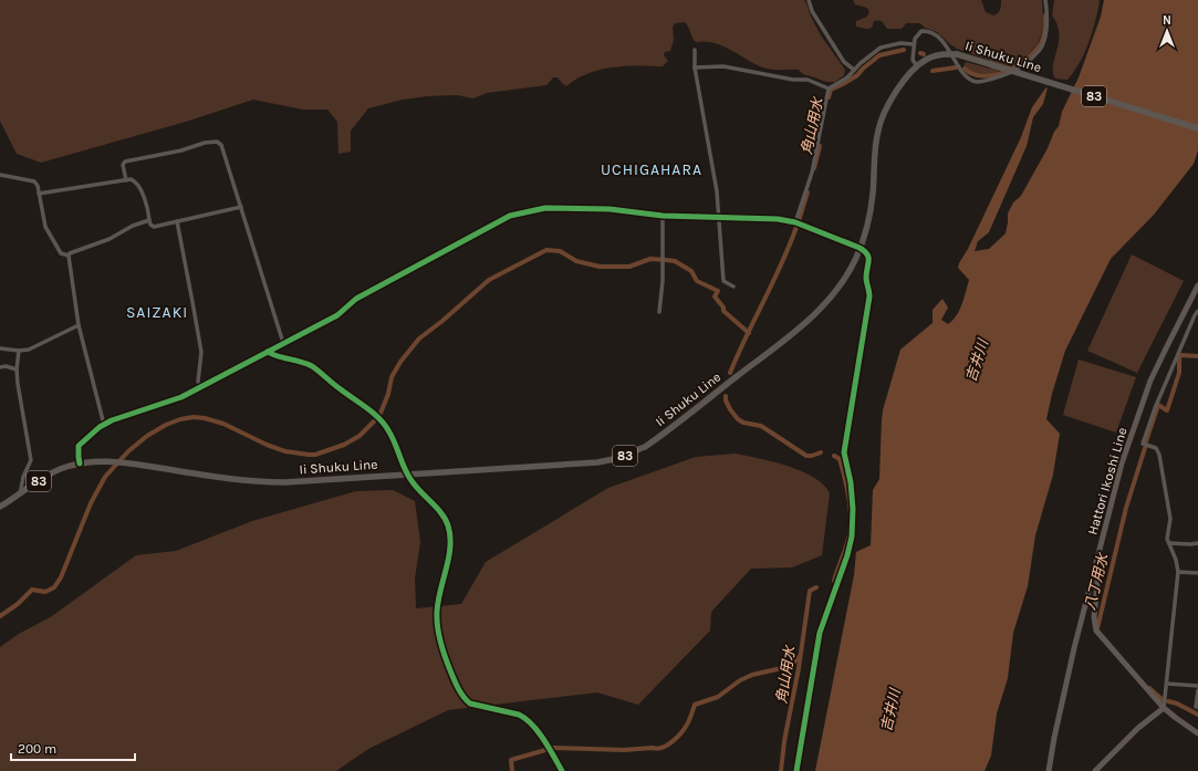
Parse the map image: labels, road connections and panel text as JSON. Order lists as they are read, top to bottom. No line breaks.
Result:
{"streets":{"main road":["Ii Shuku Line","83"],"street":["Hattori Ikoshi Line"]},"districts":["UCHIGAHARA","SAIZAKI"],"water":["角山用水","吉井川","八丁用水"],"scale_bar":"200 m","north":"top"}
